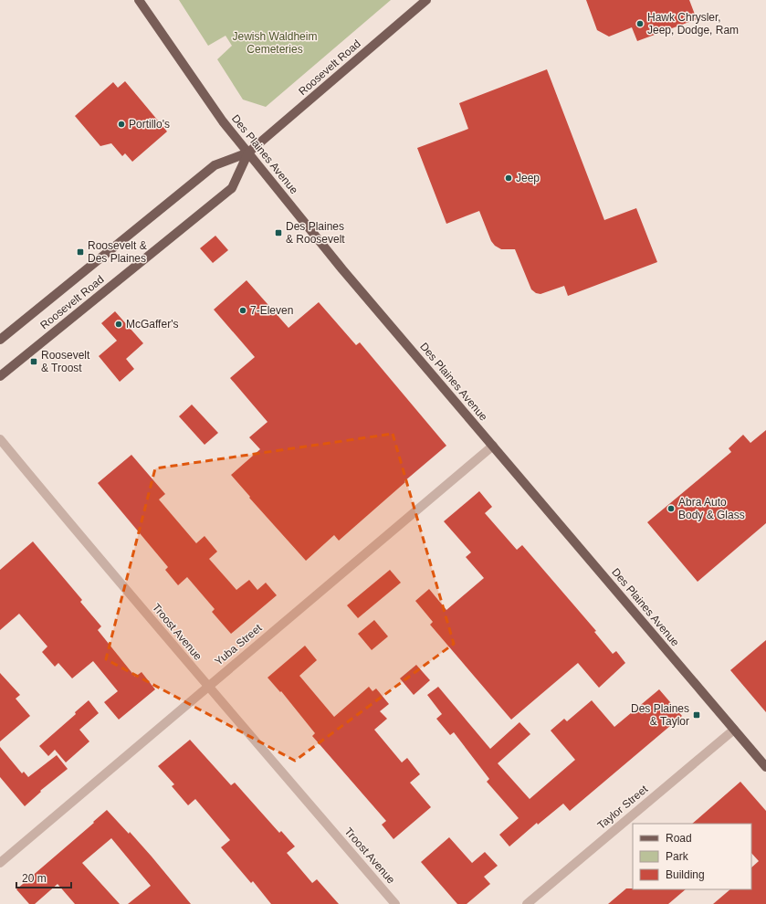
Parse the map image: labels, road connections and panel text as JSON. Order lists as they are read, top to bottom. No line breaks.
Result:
{"streets":{"main road":["Roosevelt Road","Des Plaines Avenue"],"street":["Troost Avenue","Yuba Street","Taylor Street"]},"crossings":[["Roosevelt Road","Des Plaines Avenue"],["Des Plaines Avenue","Yuba Street"],["Des Plaines Avenue","Taylor Street"],["Troost Avenue","Yuba Street"]],"parks":["Jewish Waldheim Cemeteries"],"places":{"other":["Hawk Chrysler, Jeep, Dodge, Ram","Portillo's","Jeep","7-Eleven","McGaffer's","Abra Auto Body & Glass"],"transit":["Des Plaines & Roosevelt","Roosevelt & Des Plaines","Roosevelt & Troost","Des Plaines & Taylor"]},"legend":["Road","Park","Building"],"scale_bar":"20 m"}
